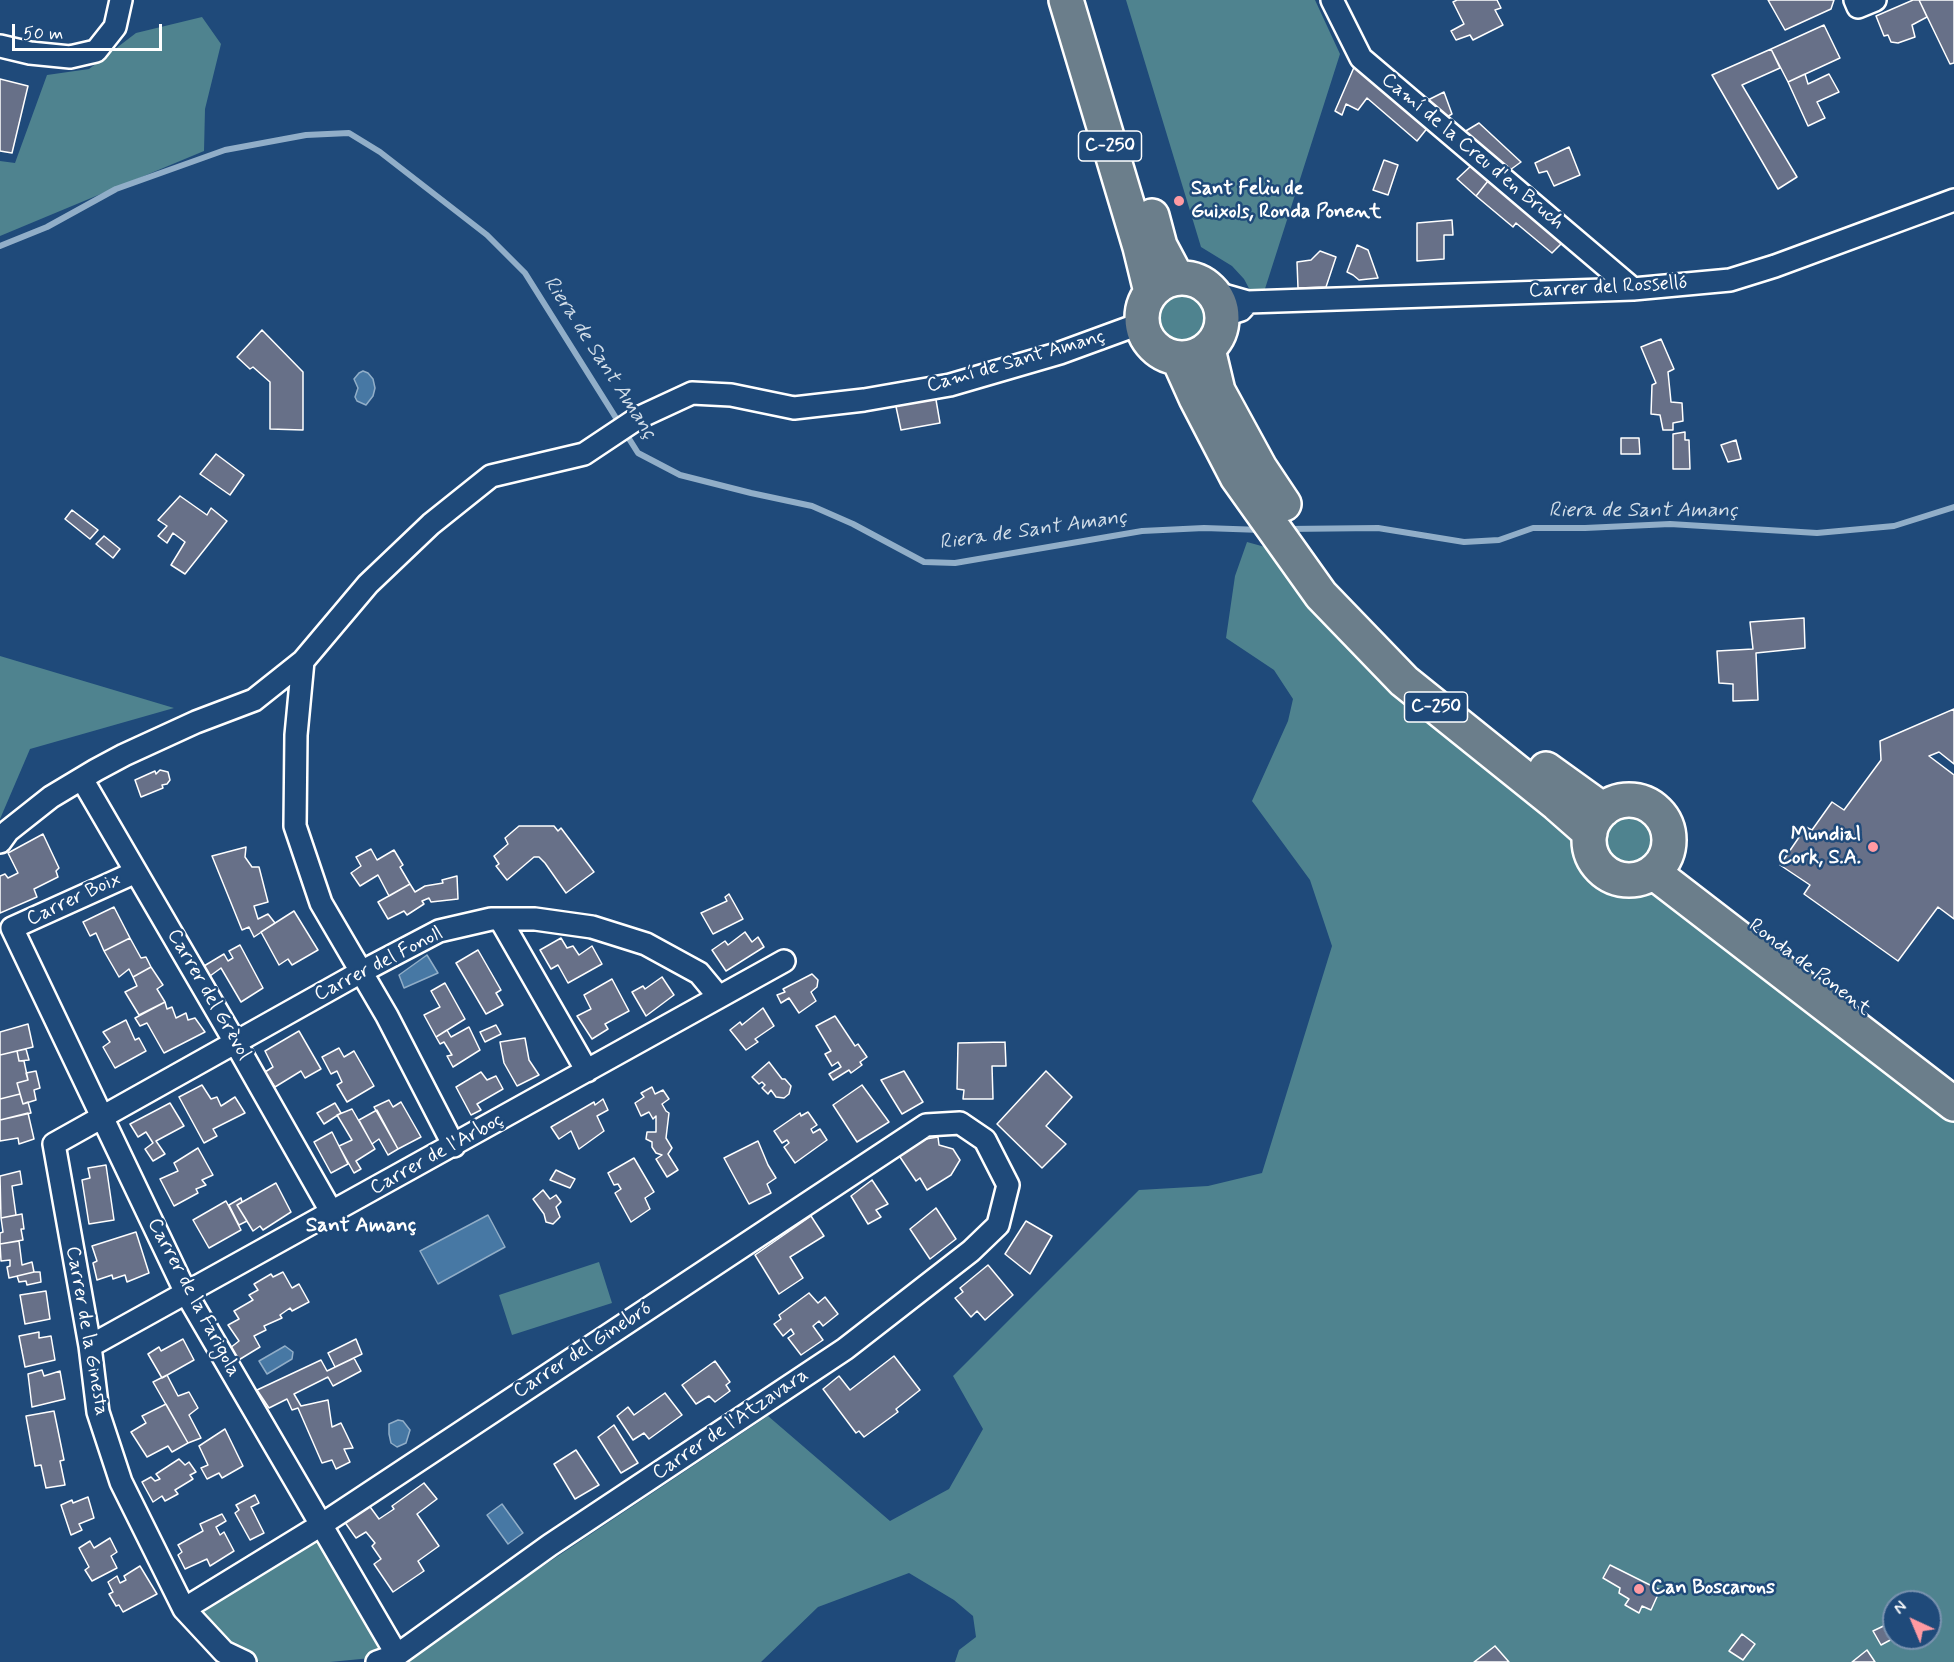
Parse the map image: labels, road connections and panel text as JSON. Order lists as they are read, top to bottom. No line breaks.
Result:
{"streets":{"main road":["C-250","Ronda de Ponent"],"street":["Camí de la Creu d'en Bruch","Carrer del Rosselló","Camí de Sant Amanç","Carrer Boix","Carrer del Fonoll","Carrer del Grèvol","Carrer de l'Arboç","Carrer de la Farigola","Carrer de la Ginesta","Carrer del Ginebró","Carrer de l'Atzavara"]},"crossings":[["C-250","Carrer del Rosselló"],["C-250","Camí de Sant Amanç"],["C-250","Ronda de Ponent"],["Camí de la Creu d'en Bruch","Carrer del Rosselló"],["Carrer del Rosselló","Camí de Sant Amanç"],["Camí de Sant Amanç","Carrer del Grèvol"],["Carrer Boix","Carrer del Grèvol"],["Carrer Boix","Carrer de la Farigola"],["Carrer del Fonoll","Carrer del Grèvol"],["Carrer del Fonoll","Carrer de l'Arboç"],["Carrer del Fonoll","Carrer de la Farigola"],["Carrer del Fonoll","Carrer de la Ginesta"],["Carrer del Grèvol","Carrer de l'Arboç"],["Carrer de l'Arboç","Carrer de la Farigola"],["Carrer de l'Arboç","Carrer de la Ginesta"],["Carrer de la Farigola","Carrer del Ginebró"],["Carrer de la Farigola","Carrer de l'Atzavara"],["Carrer de la Ginesta","Carrer del Ginebró"],["Carrer del Ginebró","Carrer de l'Atzavara"]],"districts":["Sant Amanç"],"water":["Riera de Sant Amanç"],"places":["Sant Feliu de Guixols, Ronda Ponent","Mundial Cork, S.A.","Can Boscarons"],"scale_bar":"50 m","north":"top left"}
